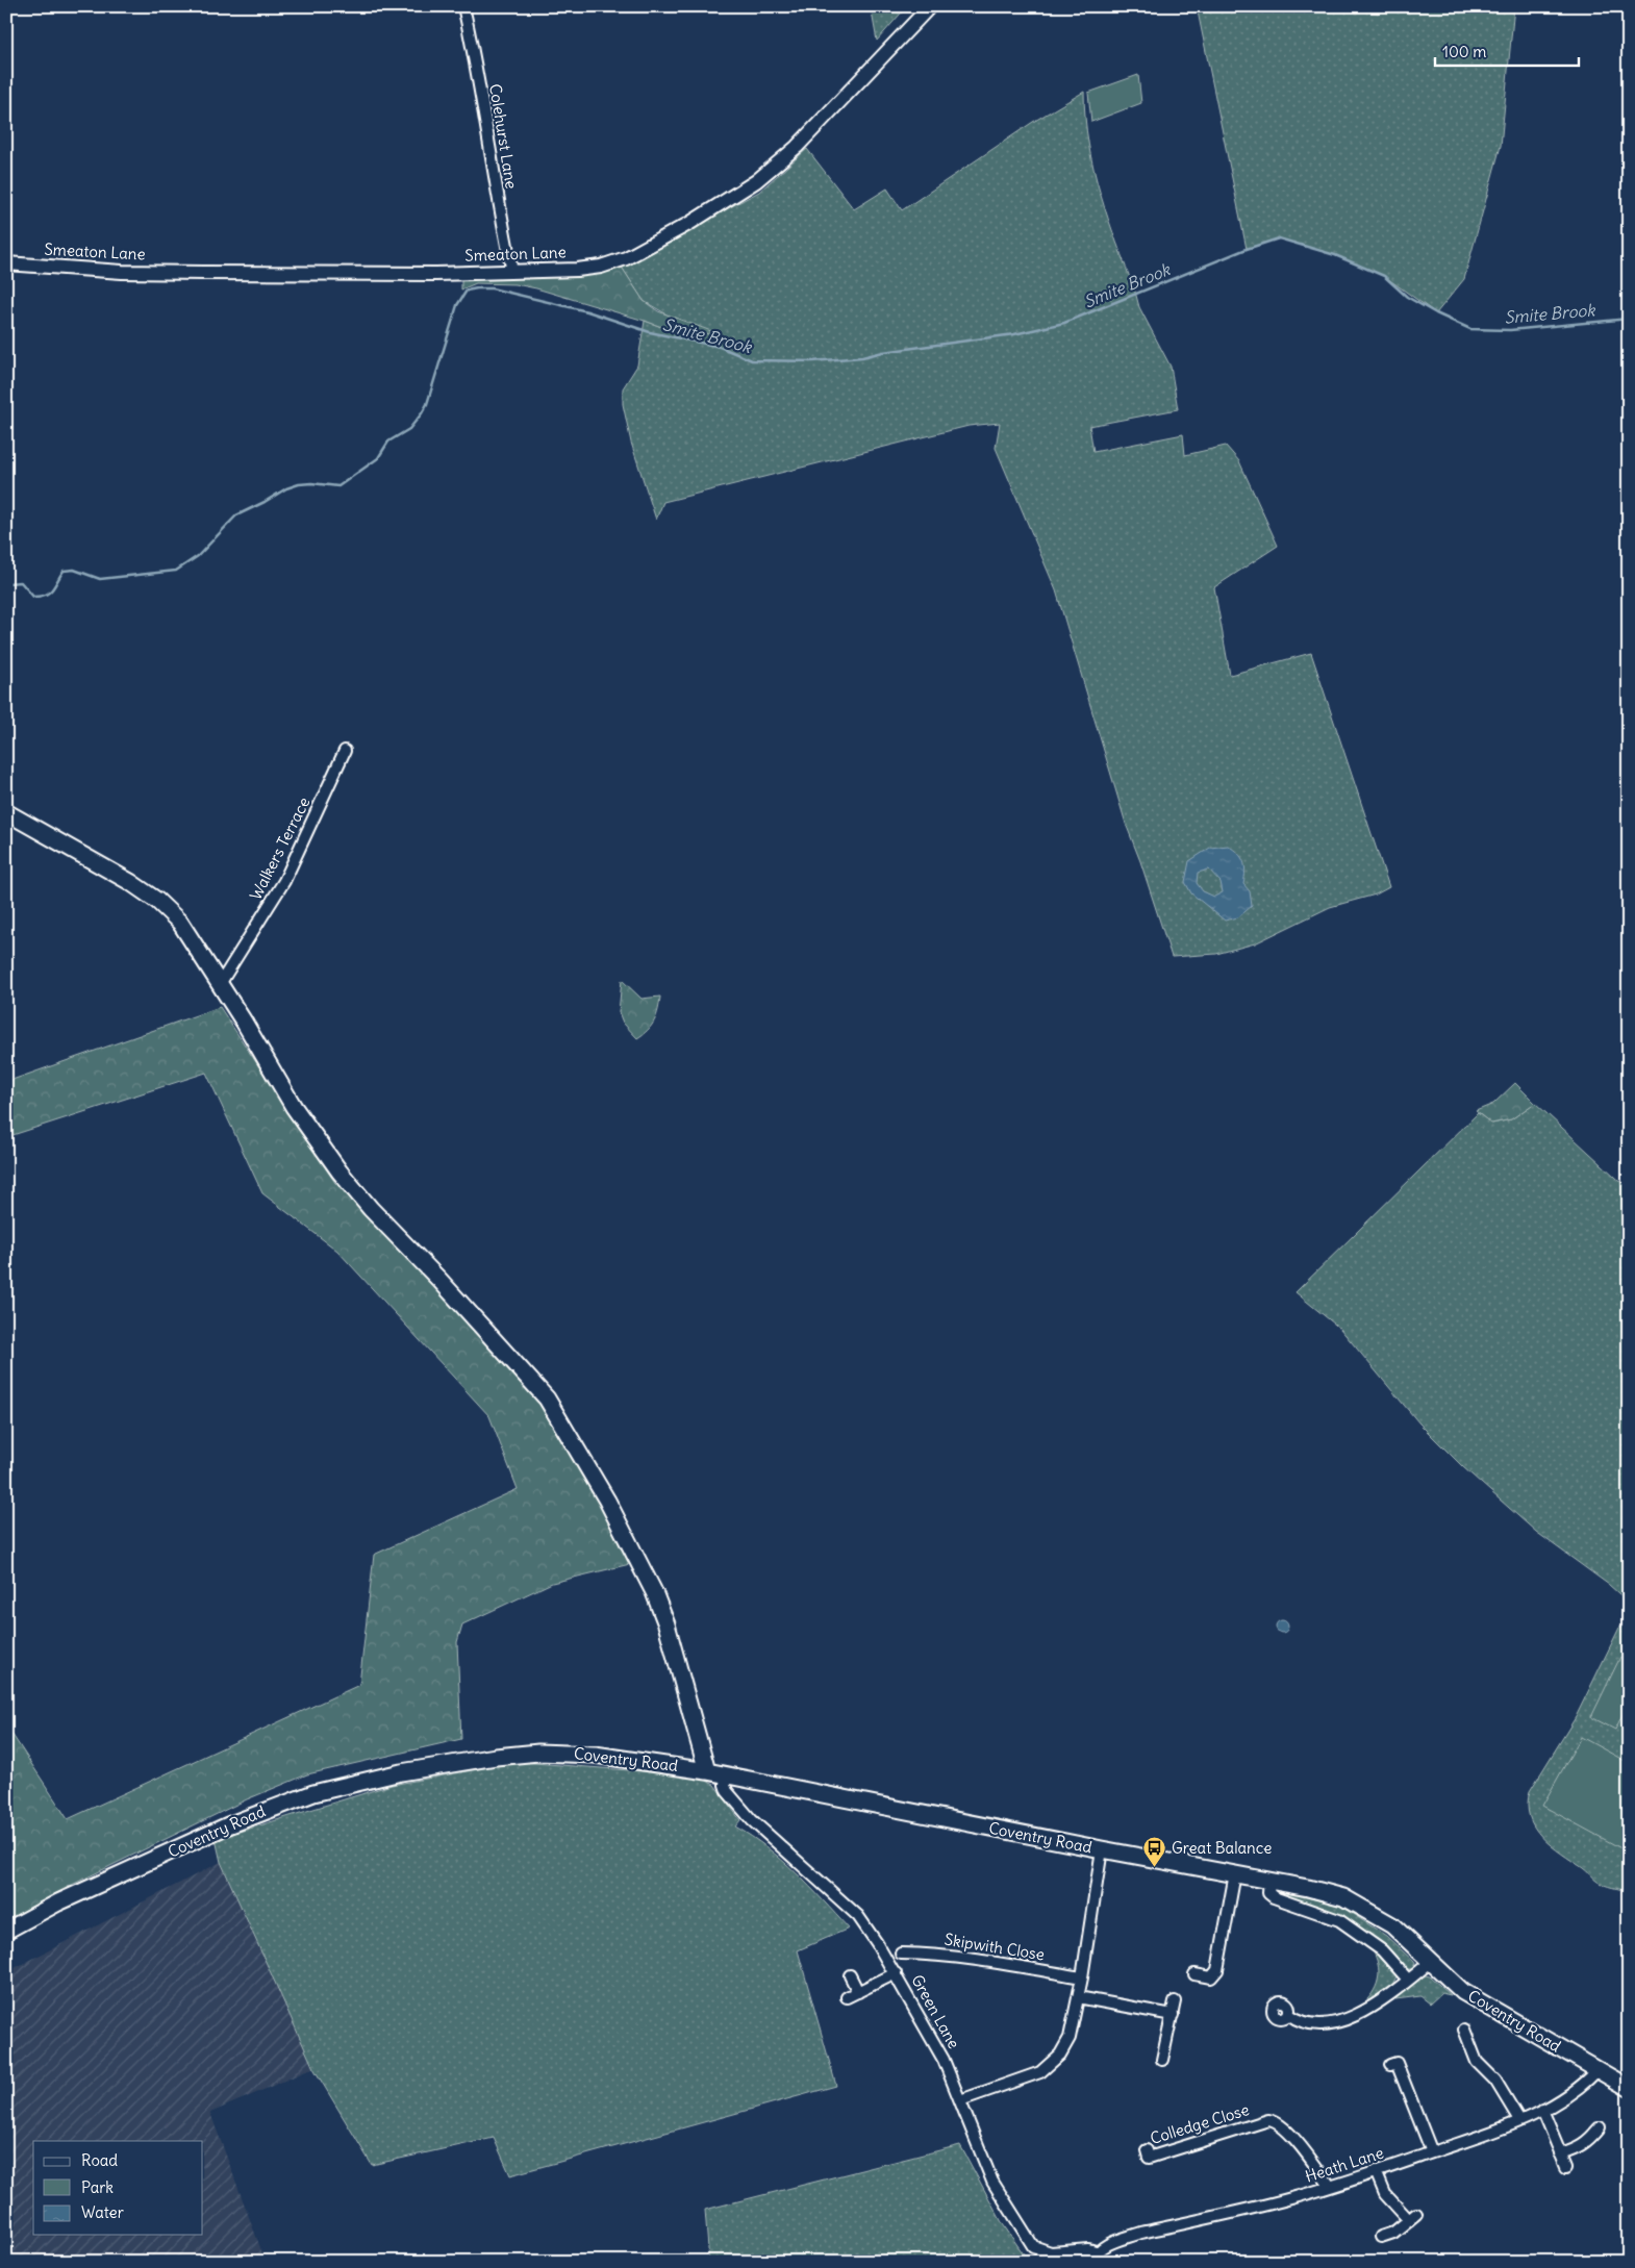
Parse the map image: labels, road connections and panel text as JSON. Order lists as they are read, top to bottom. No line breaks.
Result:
{"streets":{"main road":["Coventry Road"],"street":["Colehurst Lane","Smeaton Lane","Walkers Terrace","Skipwith Close","Green Lane","Colledge Close","Heath Lane"]},"crossings":[["Colehurst Lane","Smeaton Lane"],["Coventry Road","Green Lane"],["Coventry Road","Heath Lane"],["Colledge Close","Heath Lane"]],"water":["Smite Brook"],"places":{"bus stop":["Great Balance"]},"legend":["Road","Park","Water"],"scale_bar":"100 m"}
